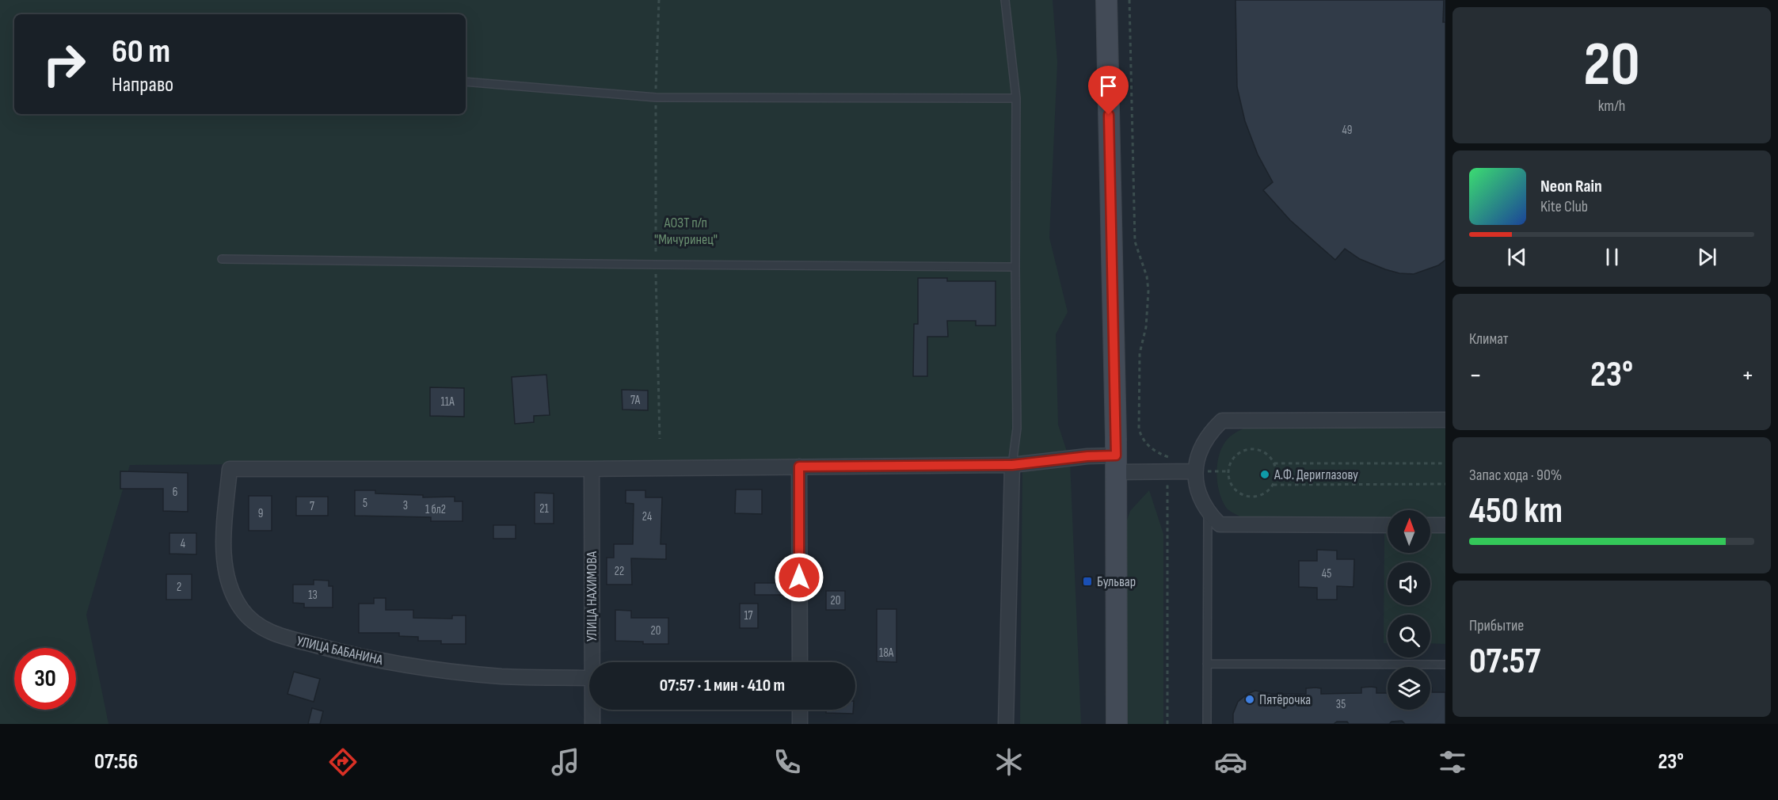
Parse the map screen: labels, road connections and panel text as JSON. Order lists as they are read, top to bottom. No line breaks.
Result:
{"streets":{"street":["УЛИЦА НАХИМОВА","УЛИЦА БАБАНИНА"]},"crossings":[["УЛИЦА НАХИМОВА","УЛИЦА БАБАНИНА"]],"parks":["АОЗТ п/п \"Мичуринец\""],"places":{"other":["А.Ф. Дериглазову","Пятёрочка"],"transit":["Бульвар"]},"house_numbers":["49","7А","11А","6","5","3","7","21","1 бл2","9","24","4","22","45","2","13","20","17","20","18А","35"],"north":"top","page":{"tile":[["20","km/h"],"Климат",["Запас хода · 90%","450 km"],["Прибытие","07:57"]],"turn":["60 m","Направо"],"song":["Neon Rain","Kite Club"],"heat":["−","23°","+"],"limit":"30","trip":"07:57 · 1 мин · 410 m","tabs":["07:56","23°"]}}
